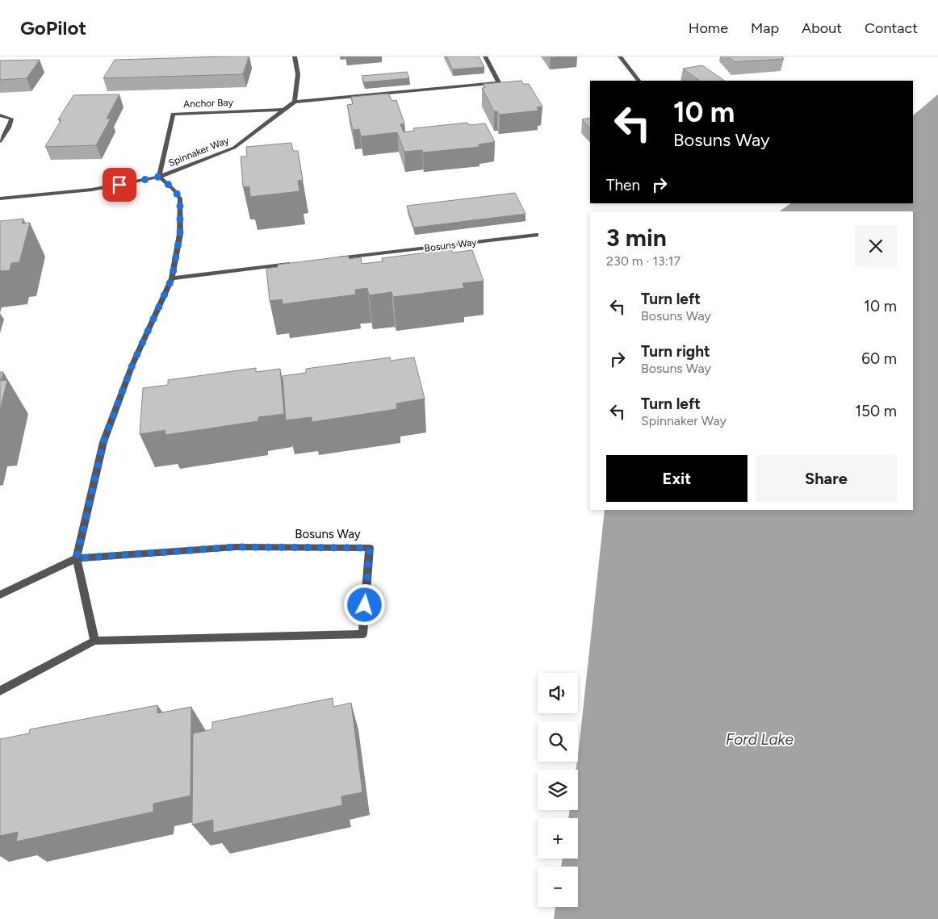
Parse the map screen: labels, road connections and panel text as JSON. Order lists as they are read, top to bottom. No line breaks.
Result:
{"streets":{"street":["Anchor Bay","Spinnaker Way","Bosuns Way"]},"crossings":[["Anchor Bay","Spinnaker Way"]],"water":["Ford Lake"],"page":{"header":"GoPilot","nav":["Home","Map","About","Contact"],"turn":["10 m","Bosuns Way"],"then":"Then","heading":["3 min","230 m · 13:17"],"list":[{"name":"Turn left","note":"Bosuns Way","value":"10 m"},{"name":"Turn right","note":"Bosuns Way","value":"60 m"},{"name":"Turn left","note":"Spinnaker Way","value":"150 m"}],"buttons":["Exit","Share"],"map_buttons":["+","−"]}}
